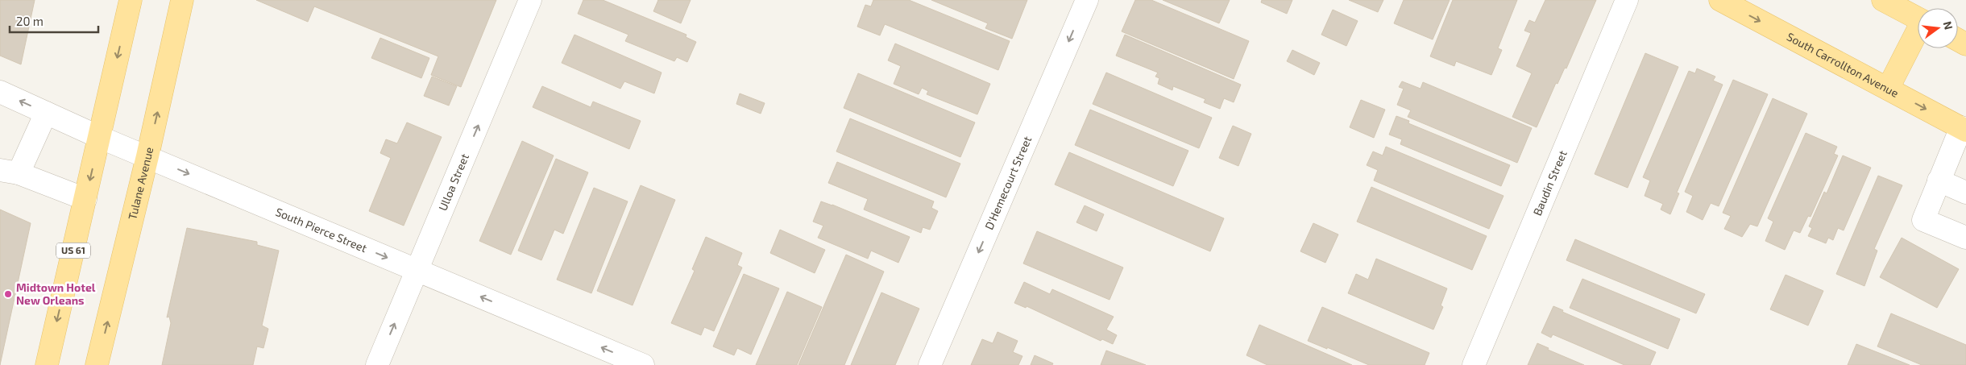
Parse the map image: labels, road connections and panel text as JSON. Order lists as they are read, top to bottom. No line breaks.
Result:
{"streets":{"main road":["South Carrollton Avenue","Tulane Avenue","US 61"],"street":["D'Hemecourt Street","Baudin Street","Ulloa Street","South Pierce Street"]},"crossings":[["Tulane Avenue","South Pierce Street"],["Ulloa Street","South Pierce Street"],["South Pierce Street","US 61"]],"one_way":["South Carrollton Avenue","D'Hemecourt Street","Ulloa Street"],"places":["Midtown Hotel New Orleans"],"scale_bar":"20 m","north":"right"}
